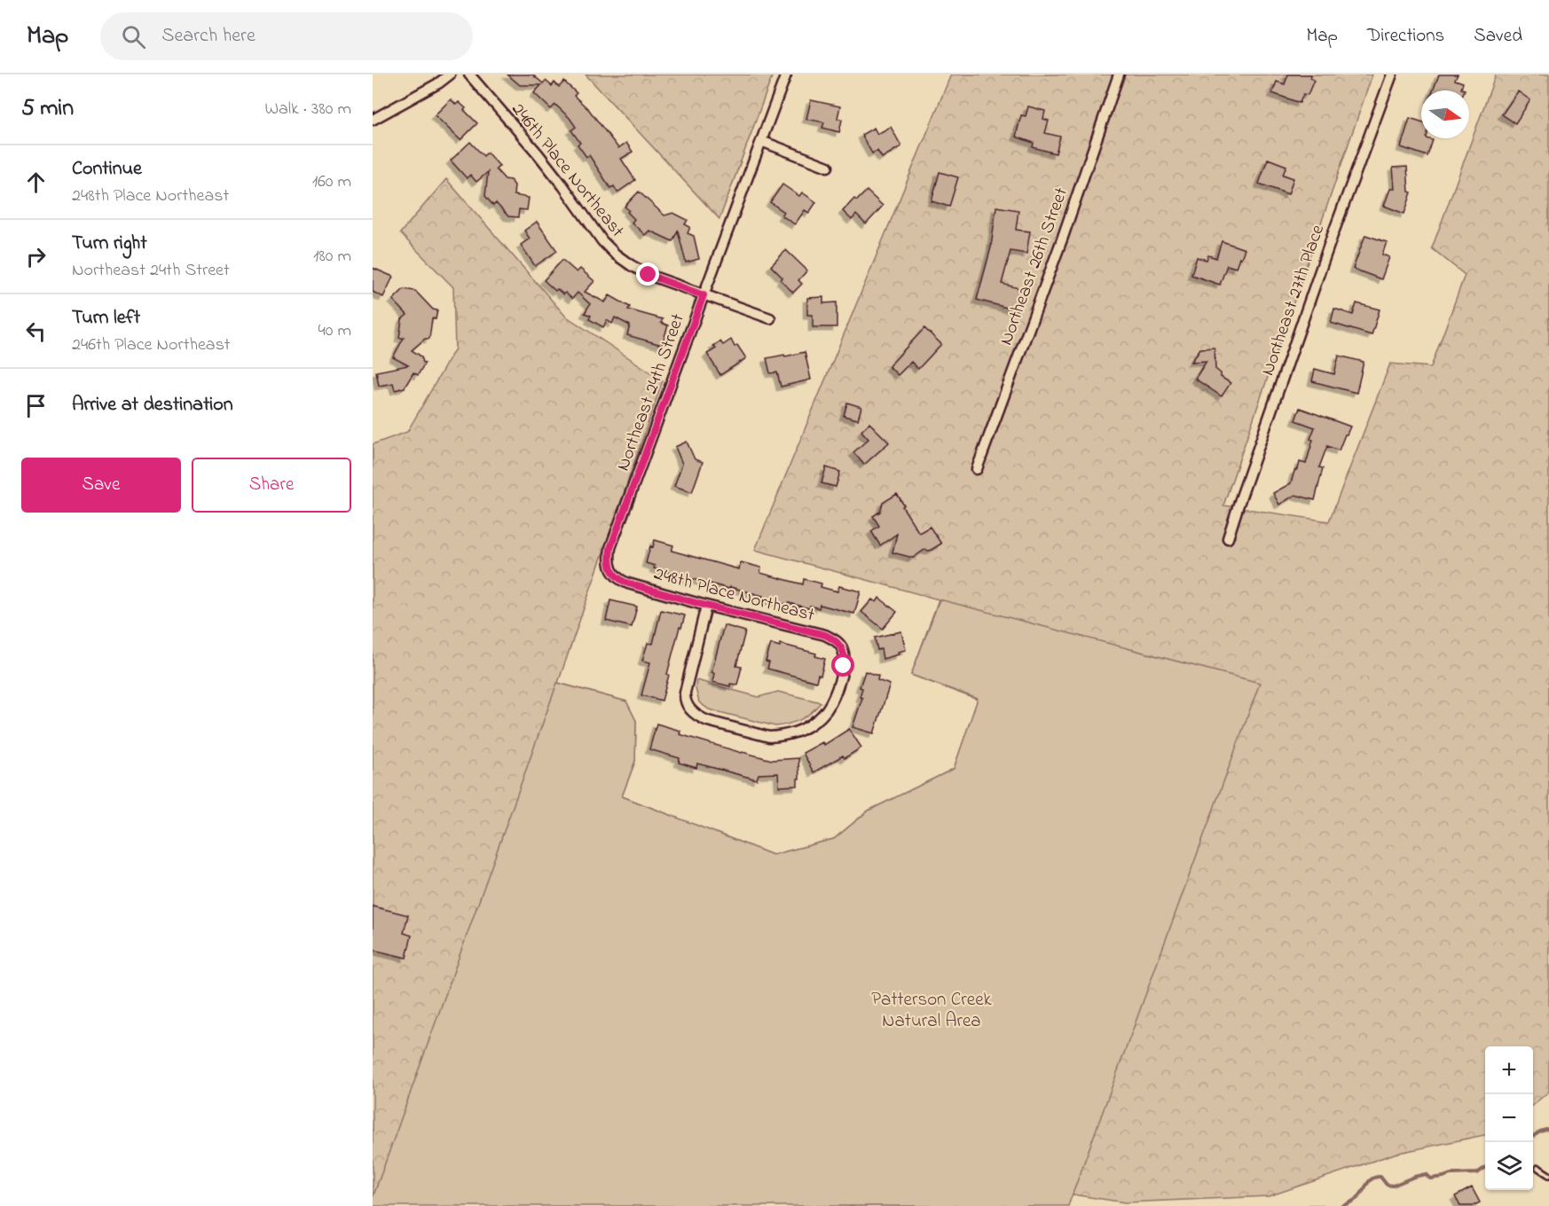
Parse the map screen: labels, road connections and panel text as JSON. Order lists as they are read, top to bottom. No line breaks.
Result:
{"streets":{"street":["246th Place Northeast","Northeast 26th Street","Northeast 27th Place","Northeast 24th Street","248th Place Northeast"]},"crossings":[["246th Place Northeast","Northeast 24th Street"],["Northeast 24th Street","248th Place Northeast"]],"parks":["Patterson Creek Natural Area"],"north":"right","page":{"header":"Map","search":"Search here","nav":["Map","Directions","Saved"],"heading":["5 min","Walk · 380 m"],"list":[["Continue","248th Place Northeast","160 m"],["Turn right","Northeast 24th Street","180 m"],["Turn left","246th Place Northeast","40 m"],"Arrive at destination"],"buttons":["Save","Share"],"map_buttons":["+","−"]}}
